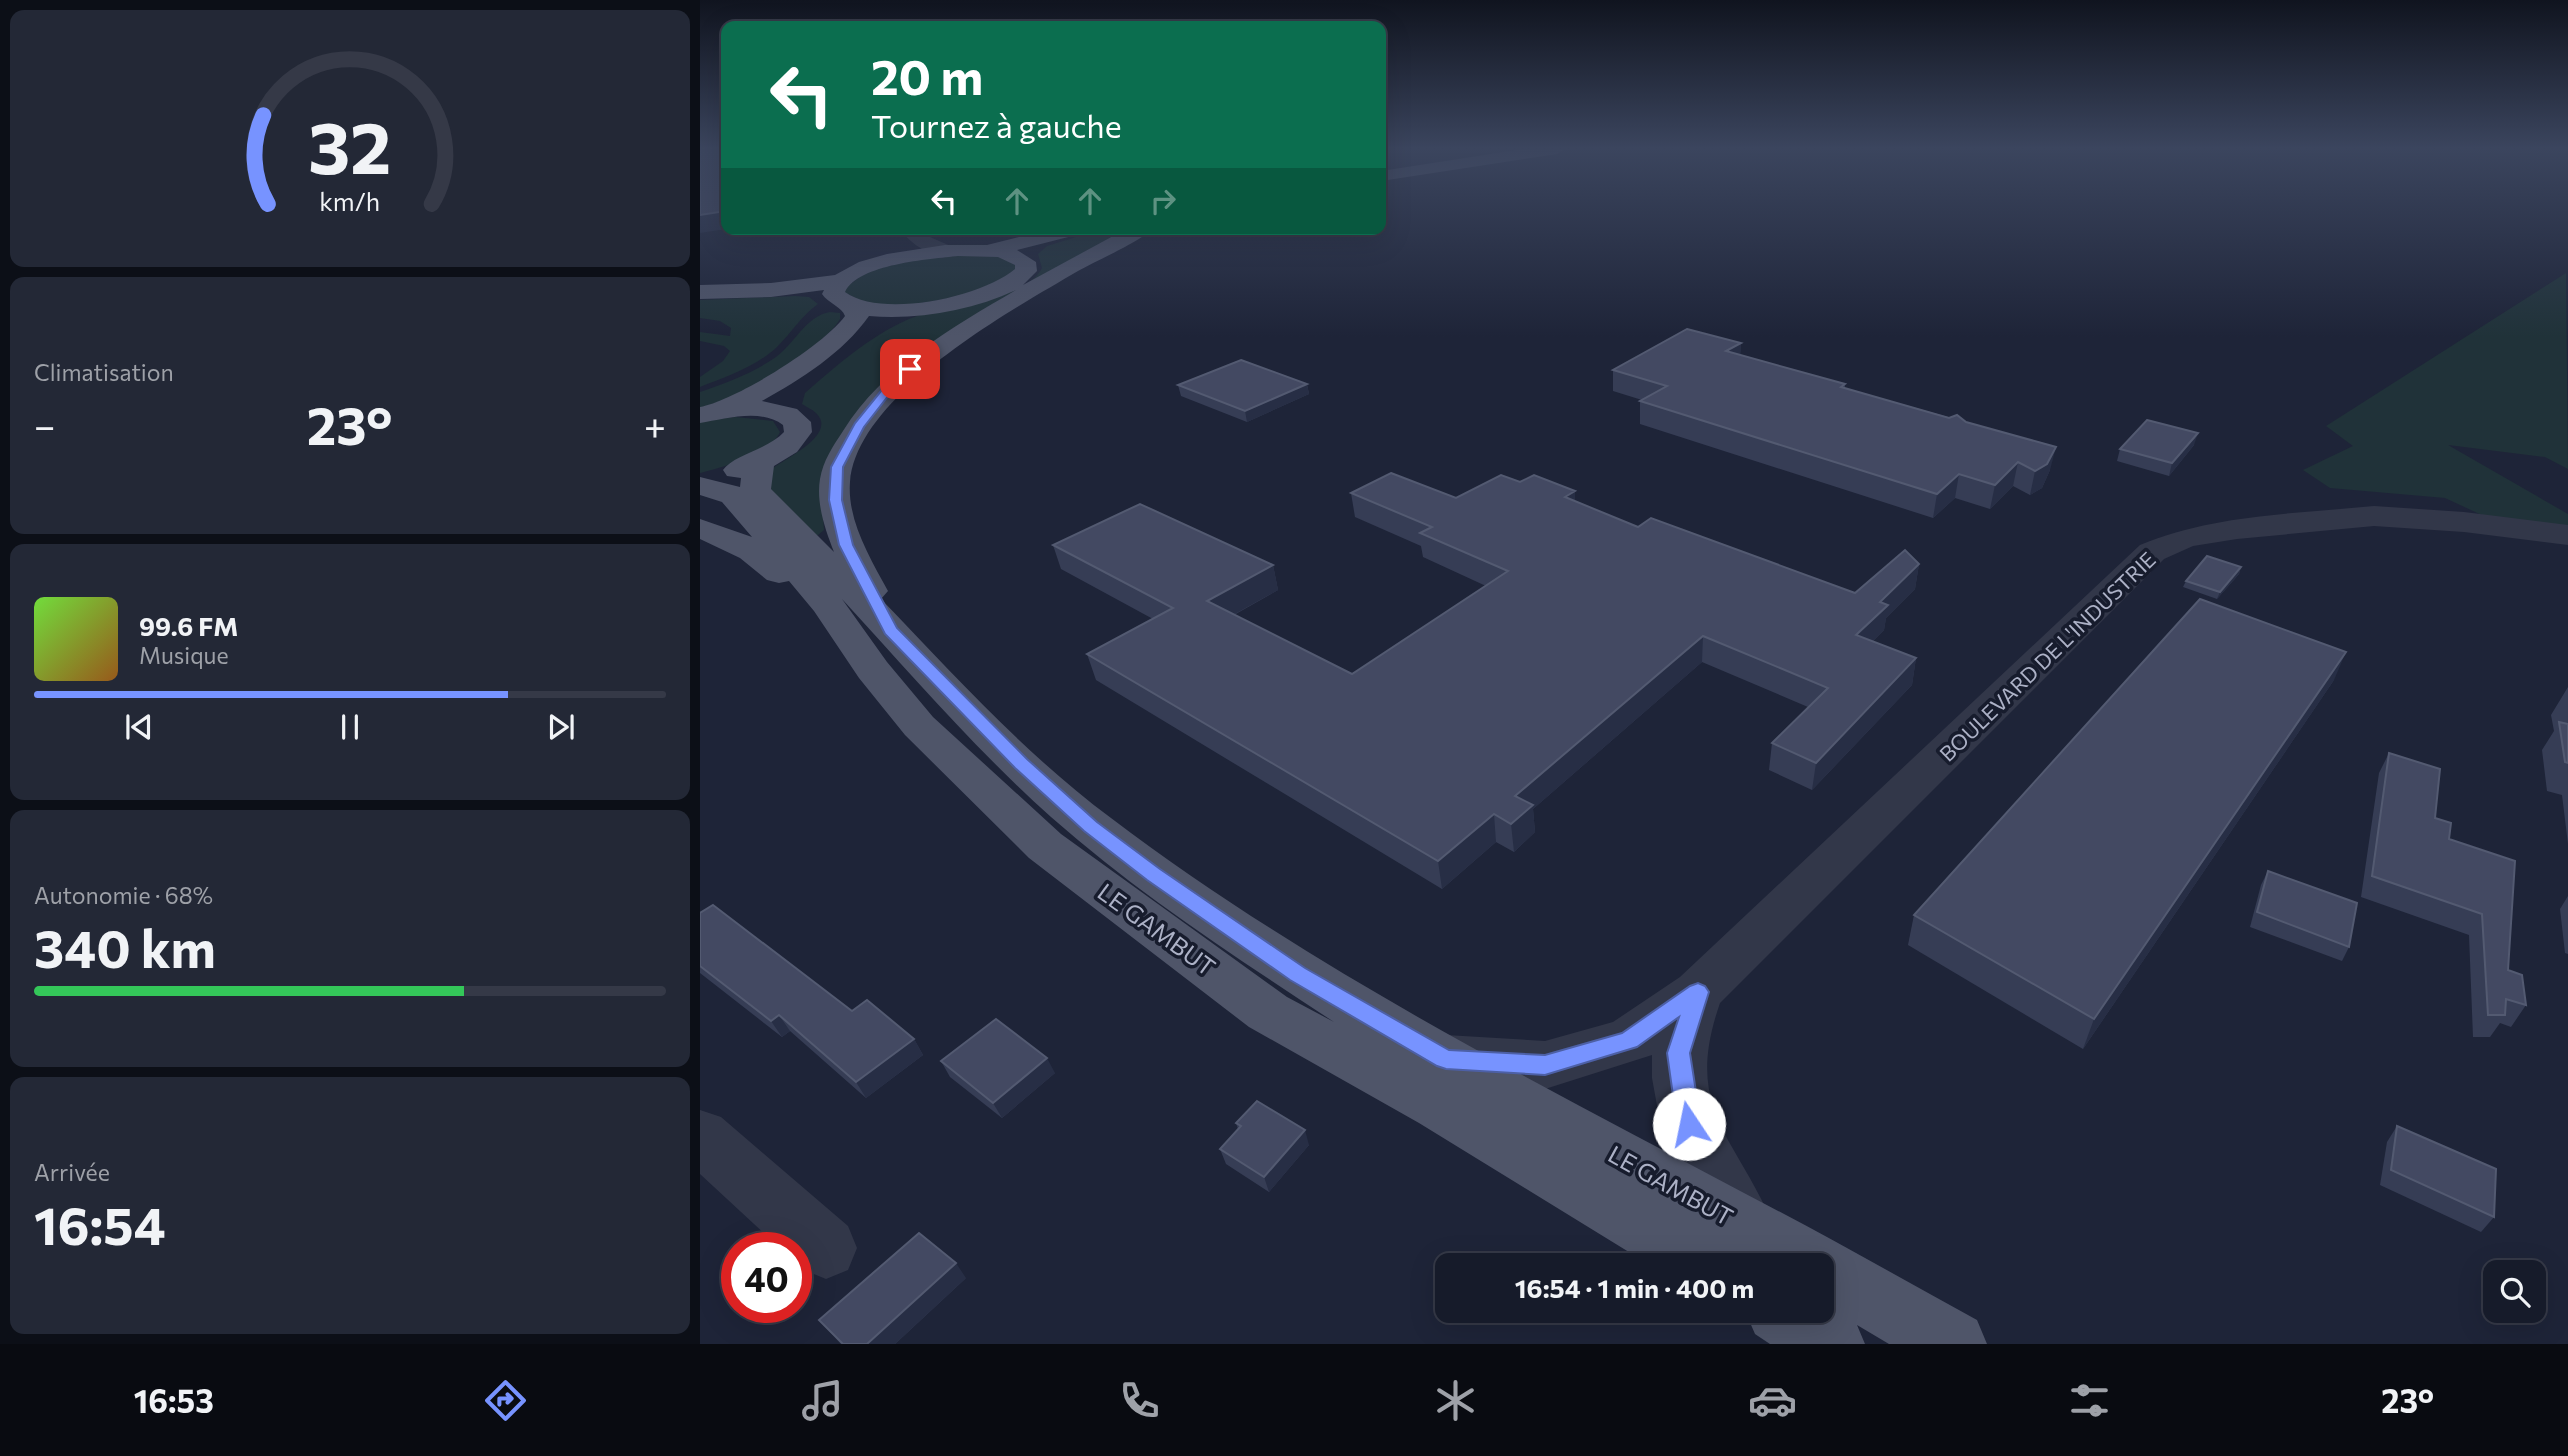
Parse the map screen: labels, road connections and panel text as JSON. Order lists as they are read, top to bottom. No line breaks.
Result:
{"streets":{"main road":["LE GAMBUT"],"street":["BOULEVARD DE L'INDUSTRIE"]},"crossings":[["BOULEVARD DE L'INDUSTRIE","LE GAMBUT"]],"page":{"turn":["20 m","Tournez à gauche"],"tile":["Climatisation",["Autonomie · 68%","340 km"],["Arrivée","16:54"]],"heat":["−","23°","+"],"song":["99.6 FM","Musique"],"limit":"40","trip":"16:54 · 1 min · 400 m","tabs":["16:53","23°"],"gauge":["32","km/h"]}}
